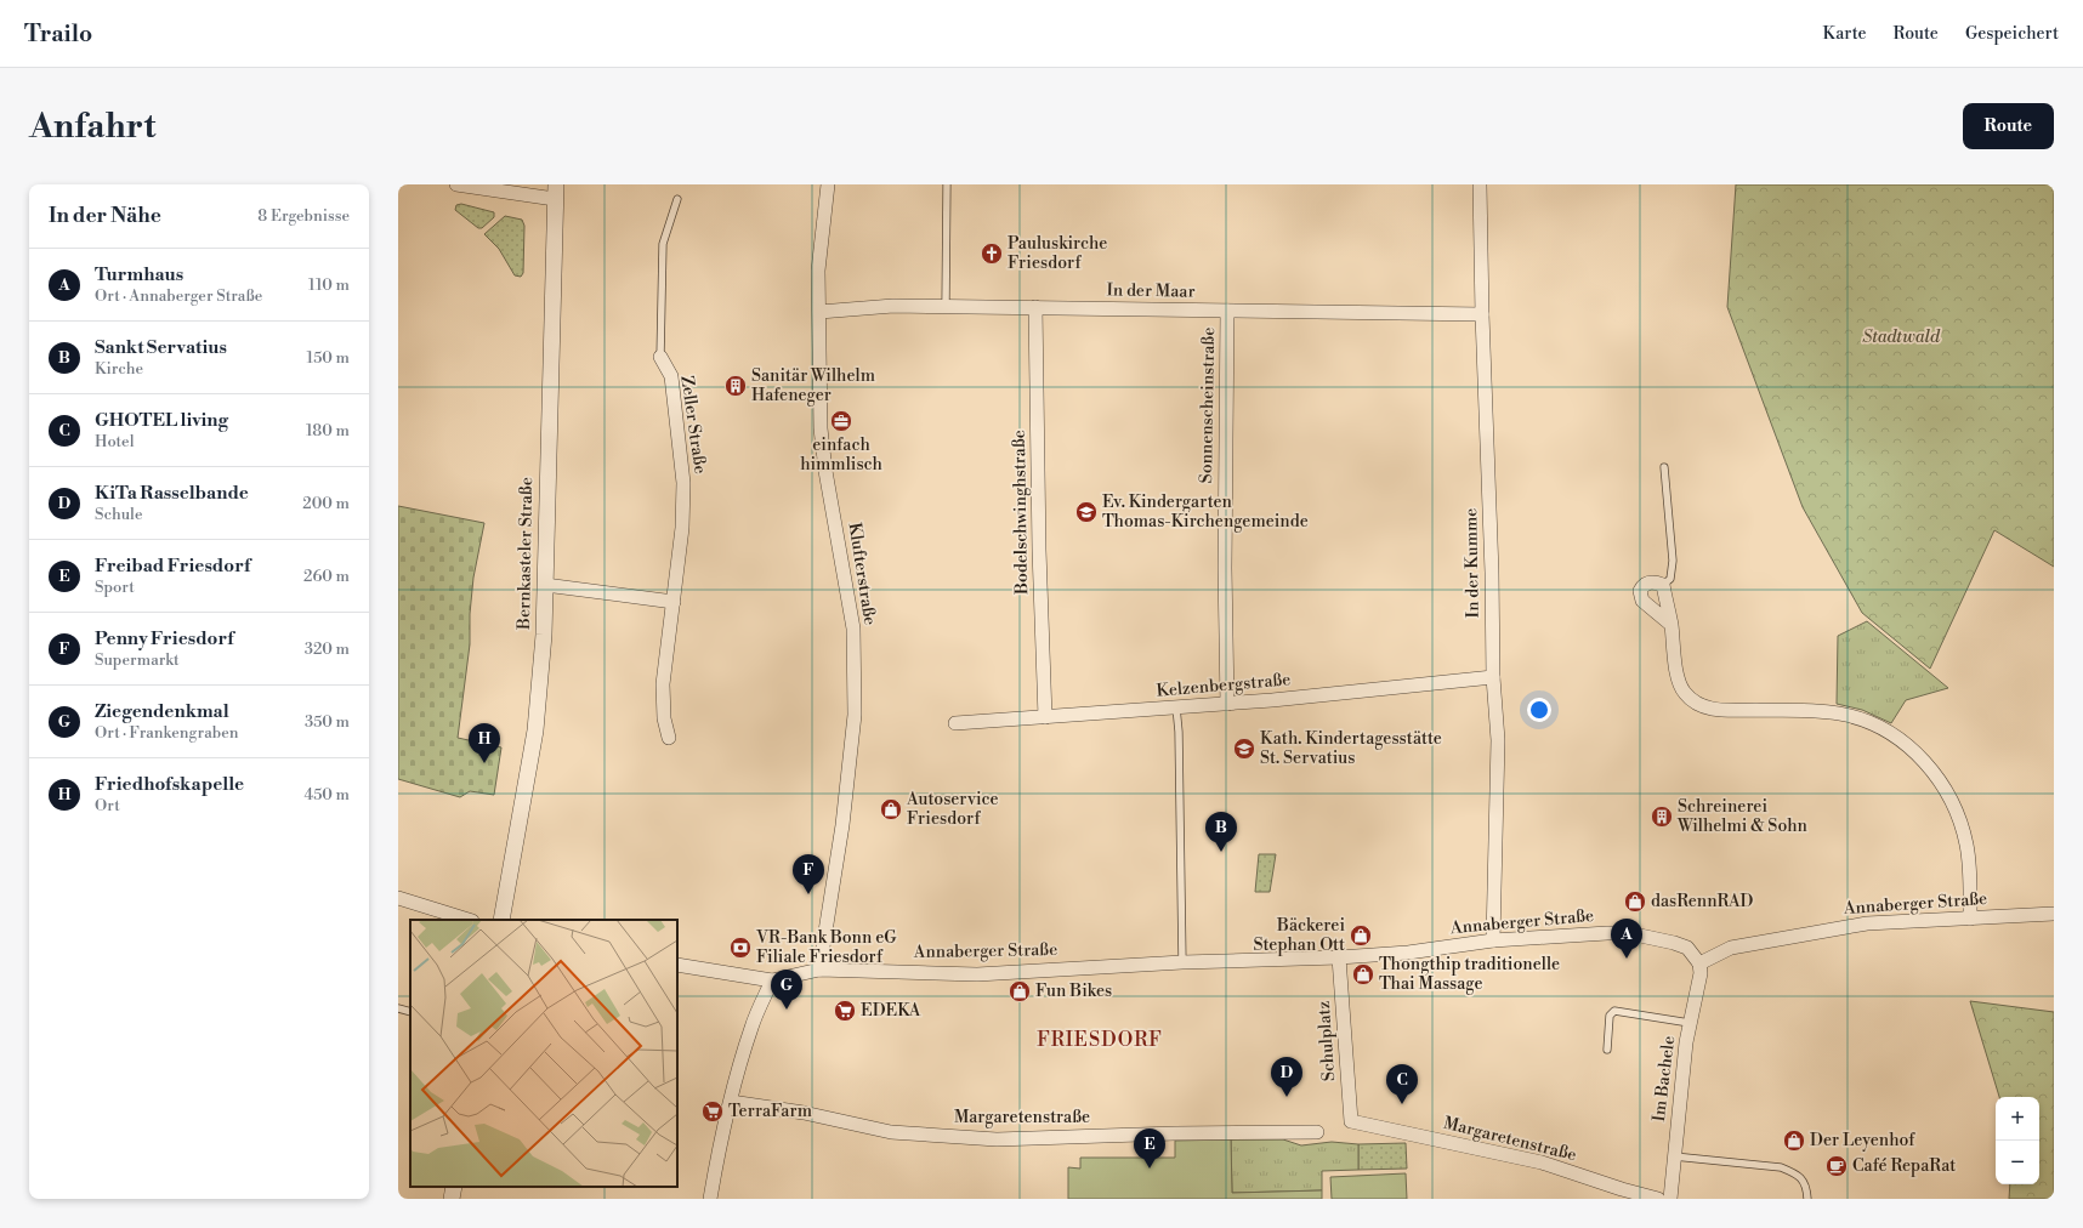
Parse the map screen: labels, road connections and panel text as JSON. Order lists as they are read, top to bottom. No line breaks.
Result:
{"streets":{"street":["In der Maar","Sonnenscheinstraße","Zeller Straße","Bodelschwinghstraße","Bernkasteler Straße","In der Kumme","Klufterstraße","Kelzenbergstraße","Annaberger Straße","Schulplatz","Im Bachele","Margaretenstraße"]},"crossings":[["In der Maar","Sonnenscheinstraße"],["In der Maar","Bodelschwinghstraße"],["In der Maar","In der Kumme"],["In der Maar","Klufterstraße"],["Sonnenscheinstraße","Kelzenbergstraße"],["Bodelschwinghstraße","Kelzenbergstraße"],["In der Kumme","Kelzenbergstraße"],["In der Kumme","Annaberger Straße"],["Klufterstraße","Annaberger Straße"],["Annaberger Straße","Schulplatz"],["Annaberger Straße","Im Bachele"],["Schulplatz","Margaretenstraße"]],"districts":["FRIESDORF"],"parks":["Stadtwald"],"places":{"church":["Pauluskirche Friesdorf"],"building":["Sanitär Wilhelm Hafeneger","Schreinerei Wilhelmi & Sohn"],"office":["einfach himmlisch"],"school or university":["Ev. Kindergarten Thomas-Kirchengemeinde","Kath. Kindertagesstätte St. Servatius"],"shop":["Autoservice Friesdorf","dasRennRAD","Bäckerei Stephan Ott","Thongthip traditionelle Thai Massage","Fun Bikes","Der Leyenhof"],"bank":["VR-Bank Bonn eG Filiale Friesdorf"],"supermarket":["EDEKA","TerraFarm"],"cafe":["Café RepaRat"]},"page":{"header":"Trailo","nav":["Karte","Route","Gespeichert"],"buttons":"Route","title":"Anfahrt","heading":["In der Nähe","8 Ergebnisse"],"list":[{"mark":"A","name":"Turmhaus","note":"Ort · Annaberger Straße","value":"110 m"},{"mark":"B","name":"Sankt Servatius","note":"Kirche","value":"150 m"},{"mark":"C","name":"GHOTEL living","note":"Hotel","value":"180 m"},{"mark":"D","name":"KiTa Rasselbande","note":"Schule","value":"200 m"},{"mark":"E","name":"Freibad Friesdorf","note":"Sport","value":"260 m"},{"mark":"F","name":"Penny Friesdorf","note":"Supermarkt","value":"320 m"},{"mark":"G","name":"Ziegendenkmal","note":"Ort · Frankengraben","value":"350 m"},{"mark":"H","name":"Friedhofskapelle","note":"Ort","value":"450 m"}],"pins":["H","B","F","A","G","D","C","E"],"map_buttons":["+","−"]}}
